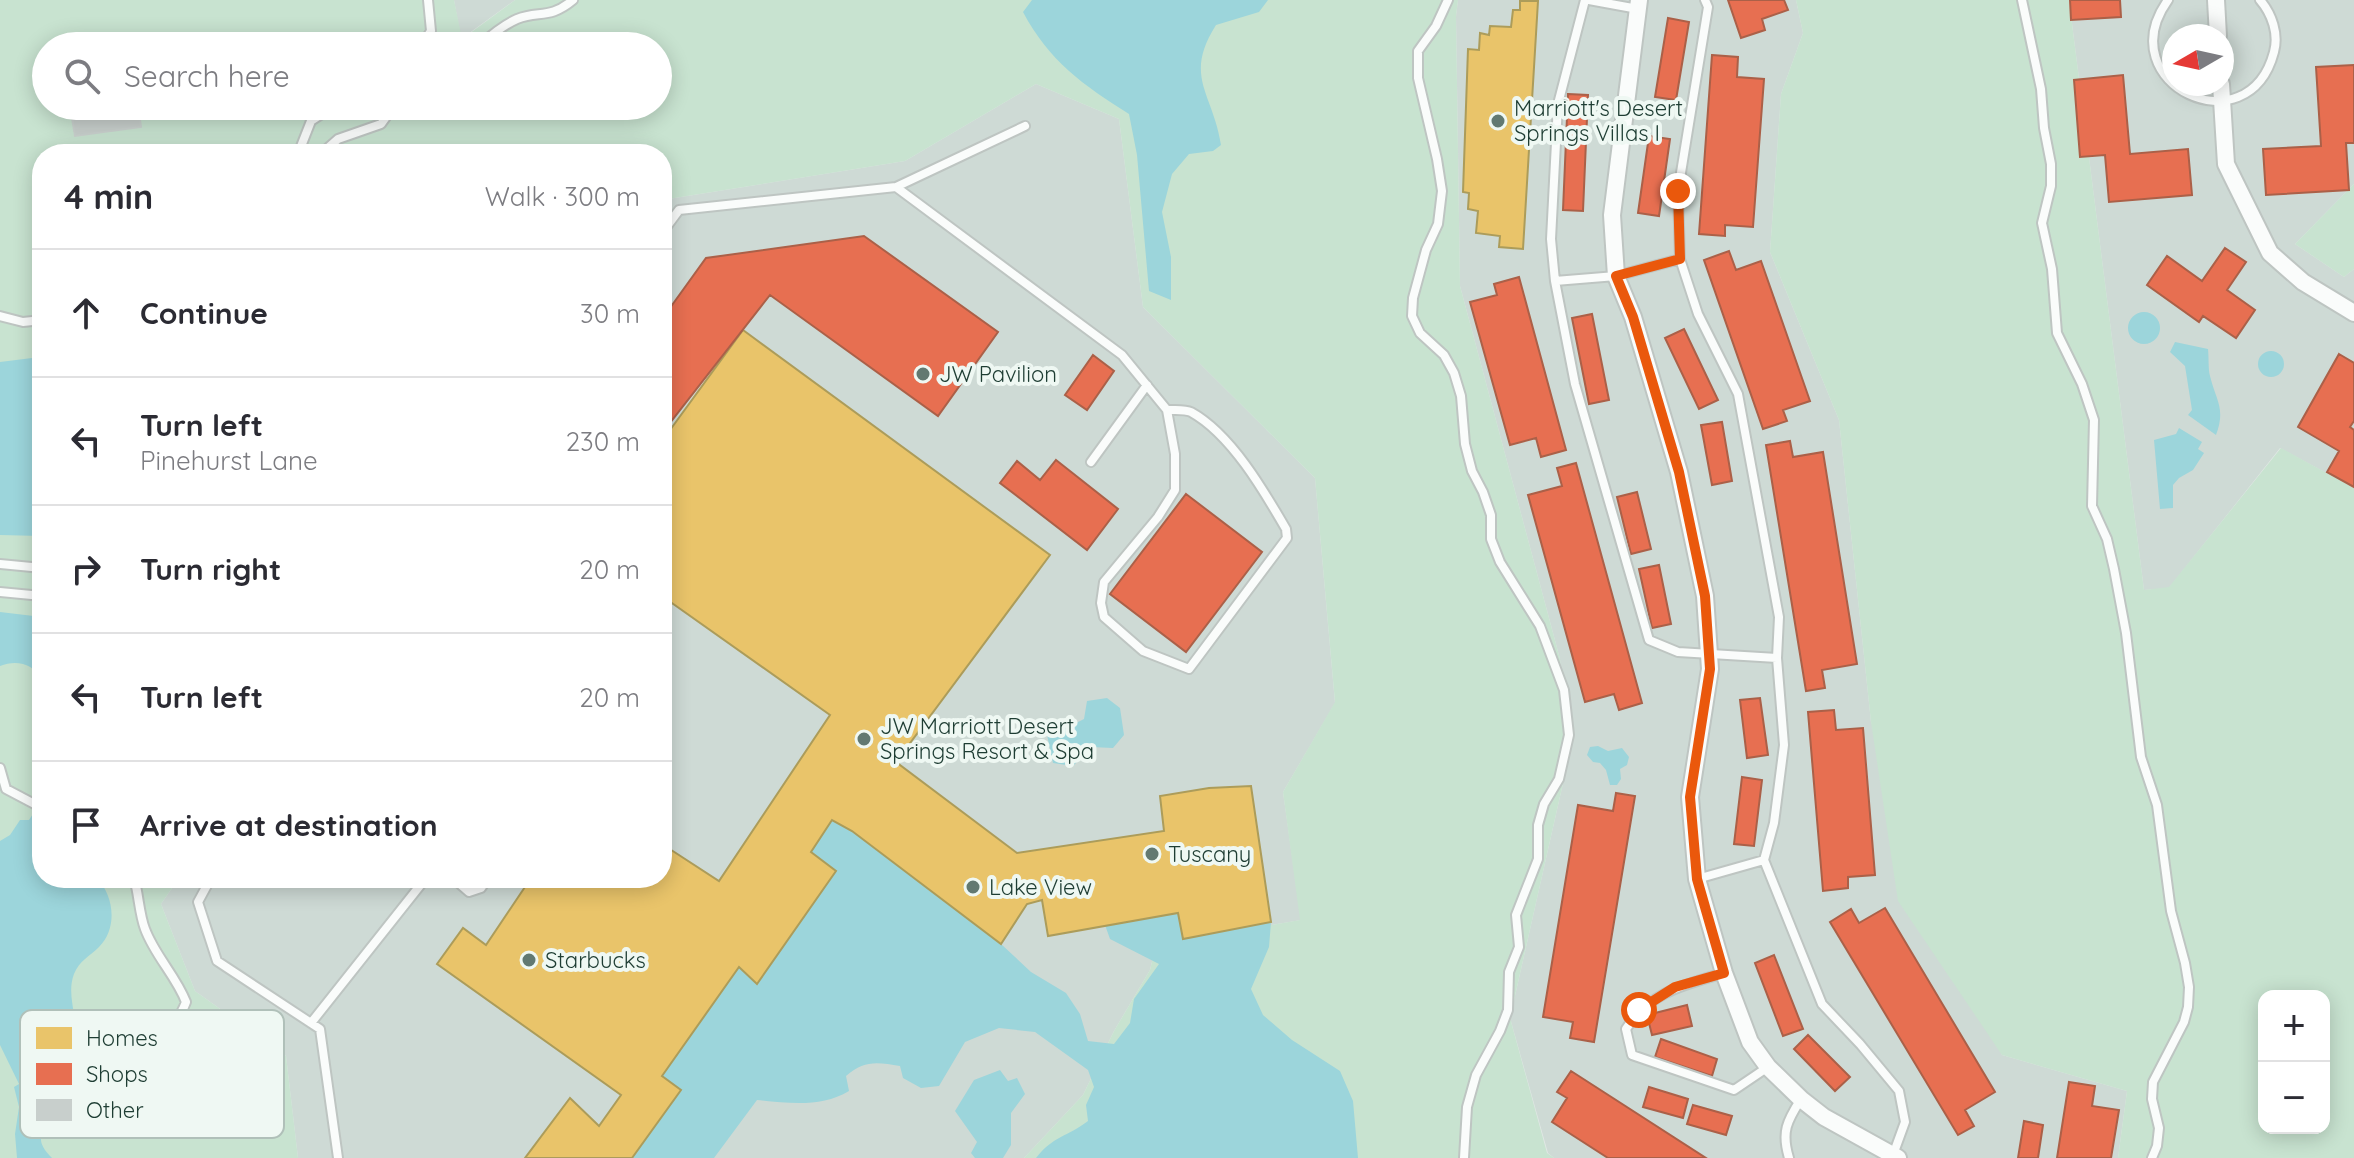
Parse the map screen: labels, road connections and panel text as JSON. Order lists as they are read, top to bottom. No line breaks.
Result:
{"places":["Marriott's Desert Springs Villas I","JW Pavilion","JW Marriott Desert Springs Resort & Spa","Tuscany","Lake View","Starbucks"],"legend":["Homes","Shops","Other"],"north":"left","page":{"search":"Search here","heading":["4 min","Walk · 300 m"],"list":[["Continue","30 m"],["Turn left","Pinehurst Lane","230 m"],["Turn right","20 m"],["Turn left","20 m"],"Arrive at destination"],"map_buttons":["+","−"]}}
